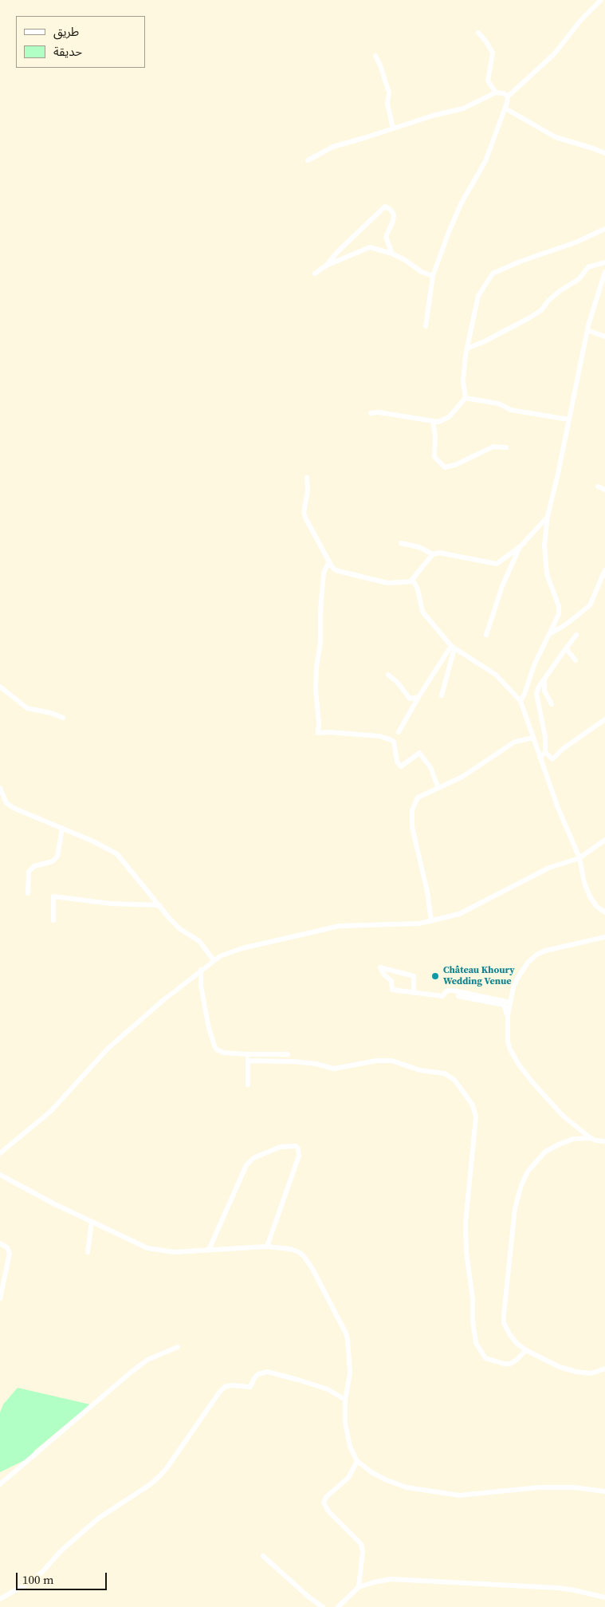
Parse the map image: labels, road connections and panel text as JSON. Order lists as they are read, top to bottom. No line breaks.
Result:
{"places":["Château Khoury Wedding Venue"],"legend":["طريق","حديقة"],"scale_bar":"100 m"}
